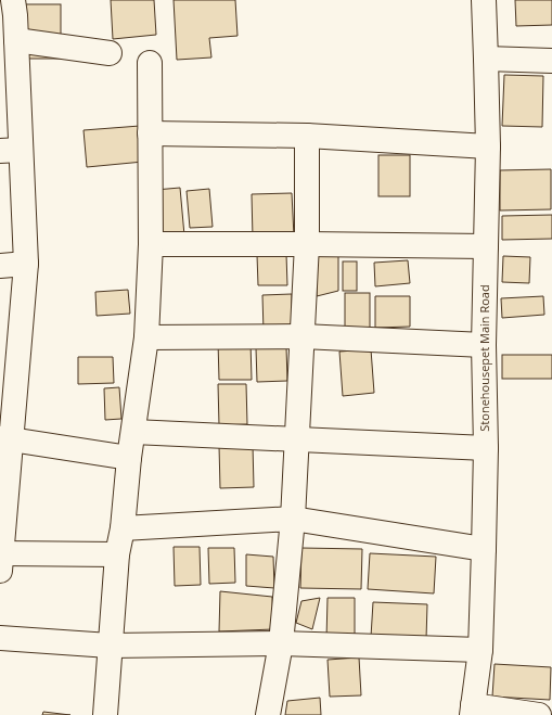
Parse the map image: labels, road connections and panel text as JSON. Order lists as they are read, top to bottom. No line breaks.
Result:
{"streets":{"street":["Stonehousepet Main Road"]}}
